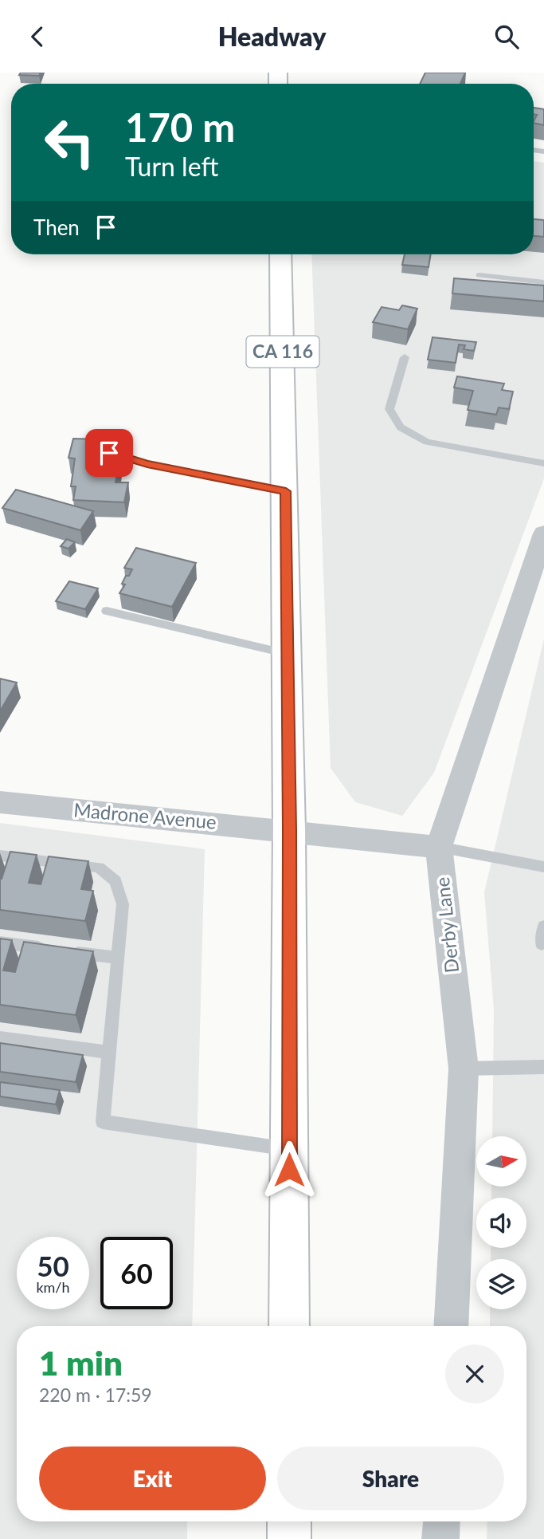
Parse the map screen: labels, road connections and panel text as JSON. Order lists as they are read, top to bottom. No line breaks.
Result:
{"streets":{"main road":["CA 116"],"street":["Madrone Avenue","Derby Lane"]},"crossings":[["CA 116","Madrone Avenue"],["Madrone Avenue","Derby Lane"]],"north":"right","page":{"header":"Headway","turn":["170 m","Turn left"],"then":"Then","speed":"50 km/h","limit":"60","heading":["1 min","220 m · 17:59"],"buttons":["Exit","Share"]}}
